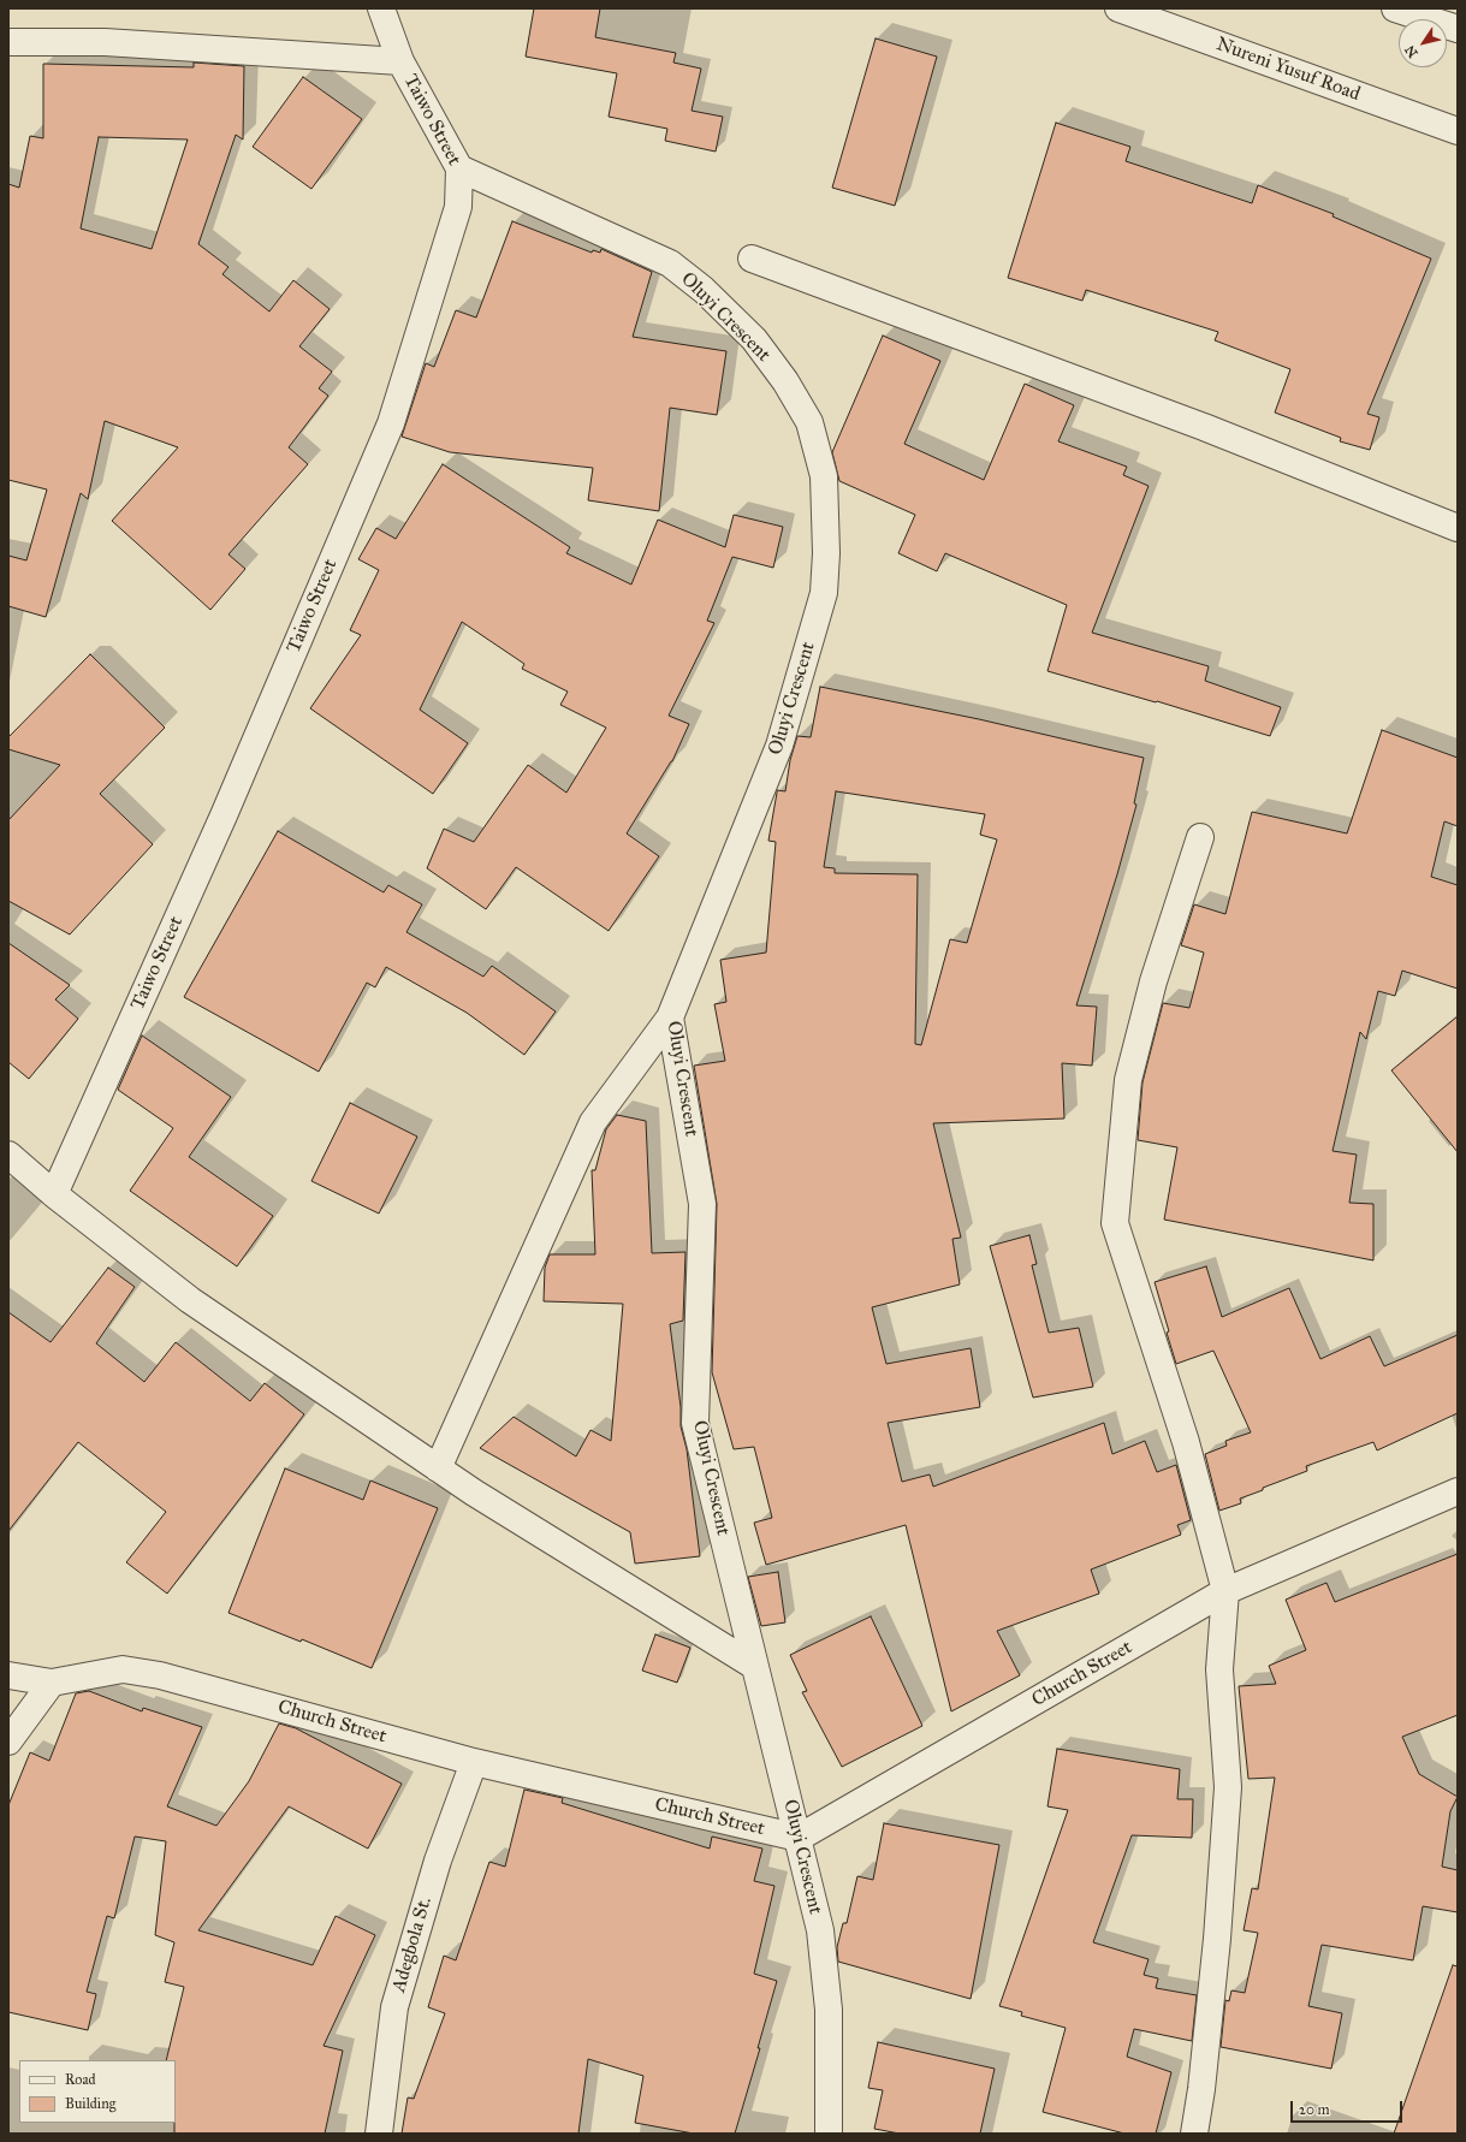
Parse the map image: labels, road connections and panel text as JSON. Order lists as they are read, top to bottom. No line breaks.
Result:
{"streets":{"street":["Nureni Yusuf Road","Taiwo Street","Oluyi Crescent","Church Street","Adegbola St."]},"crossings":[["Taiwo Street","Oluyi Crescent"],["Oluyi Crescent","Church Street"],["Church Street","Adegbola St."]],"legend":["Road","Building"],"scale_bar":"20 m","north":"bottom left"}
